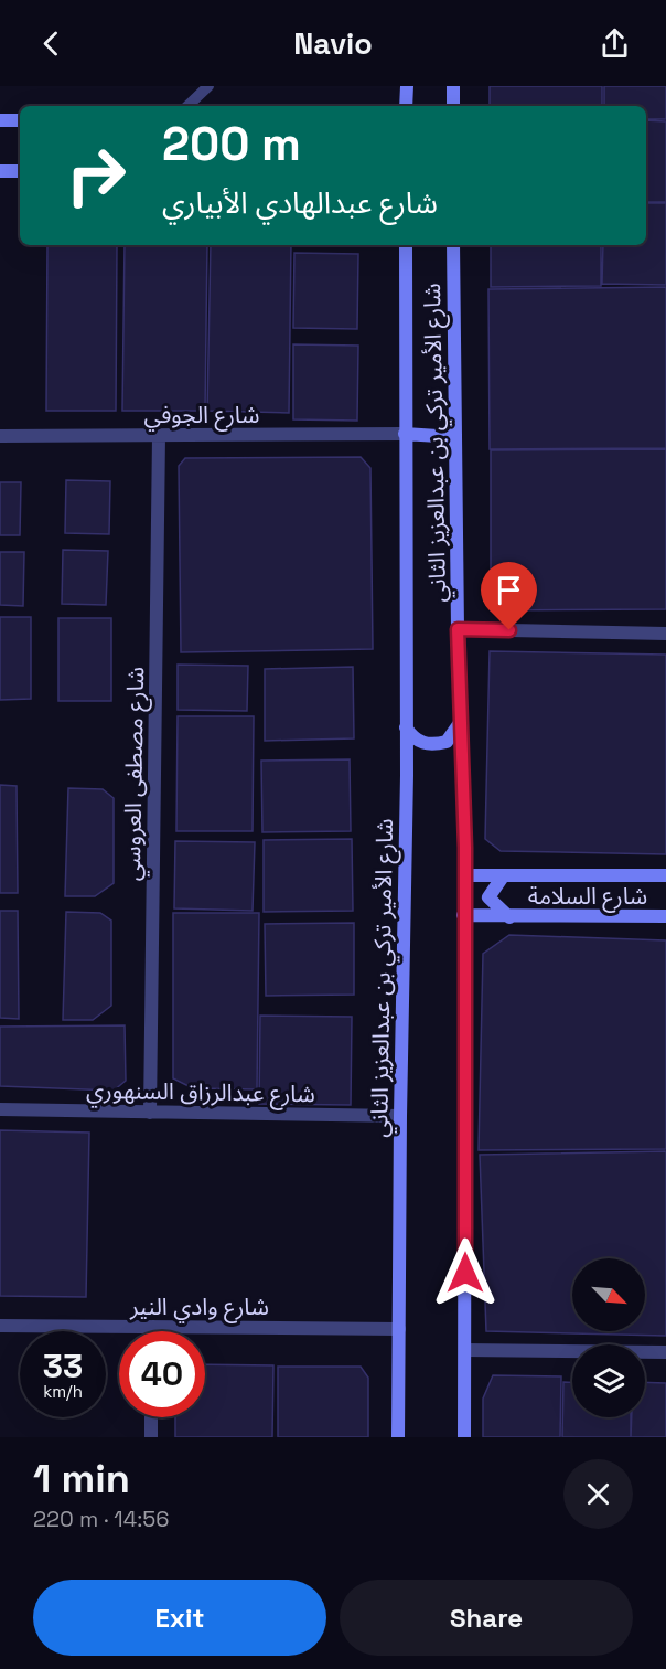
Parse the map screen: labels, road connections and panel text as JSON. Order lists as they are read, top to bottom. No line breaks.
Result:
{"streets":{"street":["شارع الجوفي","شارع الأمير تركي بن عبدالعزيز الثاني","شارع مصطفى العروسي","شارع السلامة","شارع عبدالرزاق السنهوري","شارع وادي النير"]},"crossings":[["شارع الجوفي","شارع الأمير تركي بن عبدالعزيز الثاني"],["شارع الجوفي","شارع مصطفى العروسي"],["شارع الأمير تركي بن عبدالعزيز الثاني","شارع السلامة"],["شارع الأمير تركي بن عبدالعزيز الثاني","شارع عبدالرزاق السنهوري"],["شارع الأمير تركي بن عبدالعزيز الثاني","شارع وادي النير"],["شارع مصطفى العروسي","شارع عبدالرزاق السنهوري"]],"north":"bottom right","page":{"header":"Navio","turn":["200 m","شارع عبدالهادي الأبياري"],"speed":"33 km/h","limit":"40","heading":["1 min","220 m · 14:56"],"buttons":["Exit","Share"]}}
